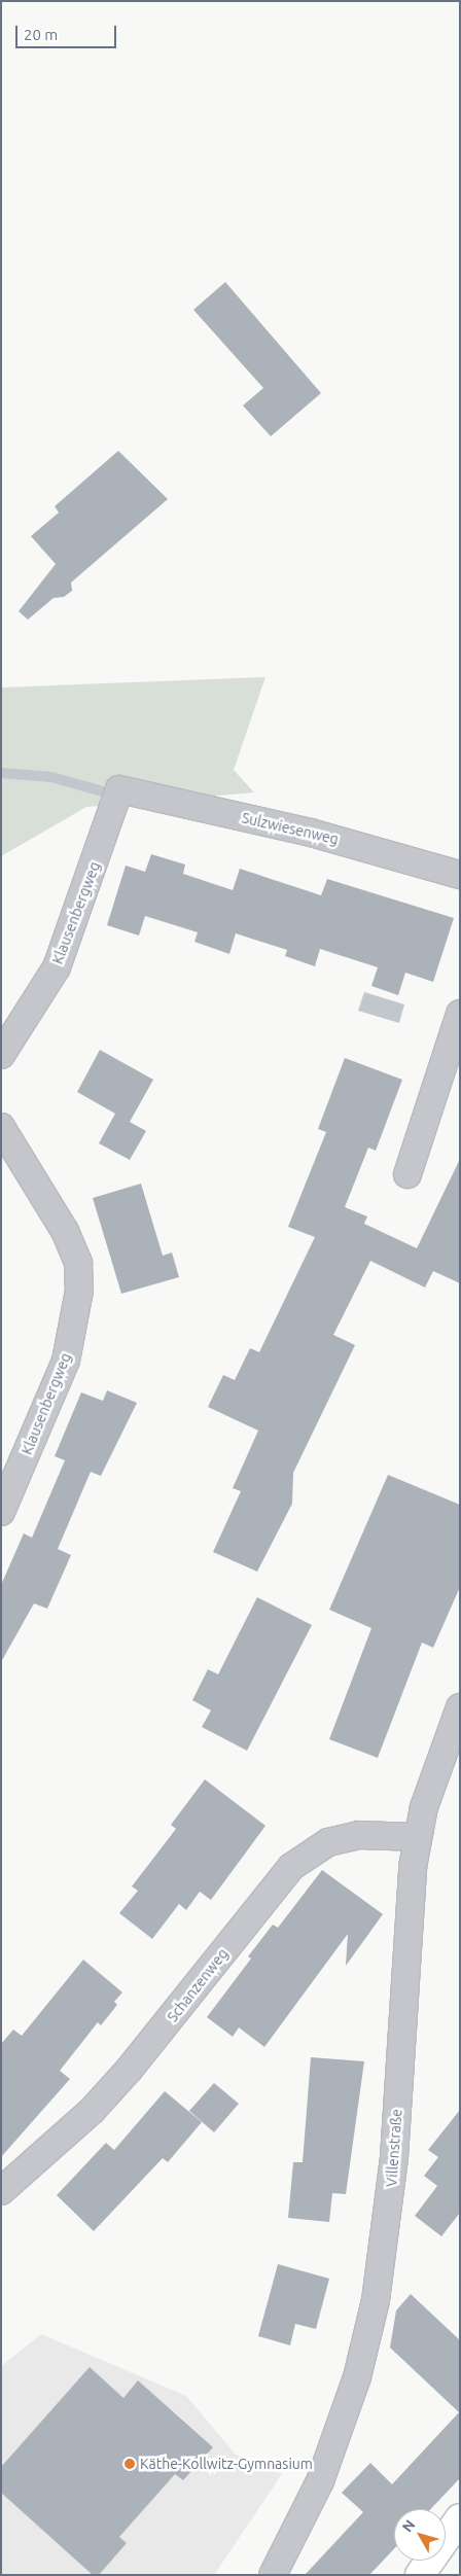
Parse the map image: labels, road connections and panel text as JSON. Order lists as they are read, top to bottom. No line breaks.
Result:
{"streets":{"street":["Sulzwiesenweg","Klausenbergweg","Schanzenweg","Villenstraße"]},"crossings":[["Sulzwiesenweg","Klausenbergweg"],["Schanzenweg","Villenstraße"]],"places":["Käthe-Kollwitz-Gymnasium"],"scale_bar":"20 m","north":"top left"}
